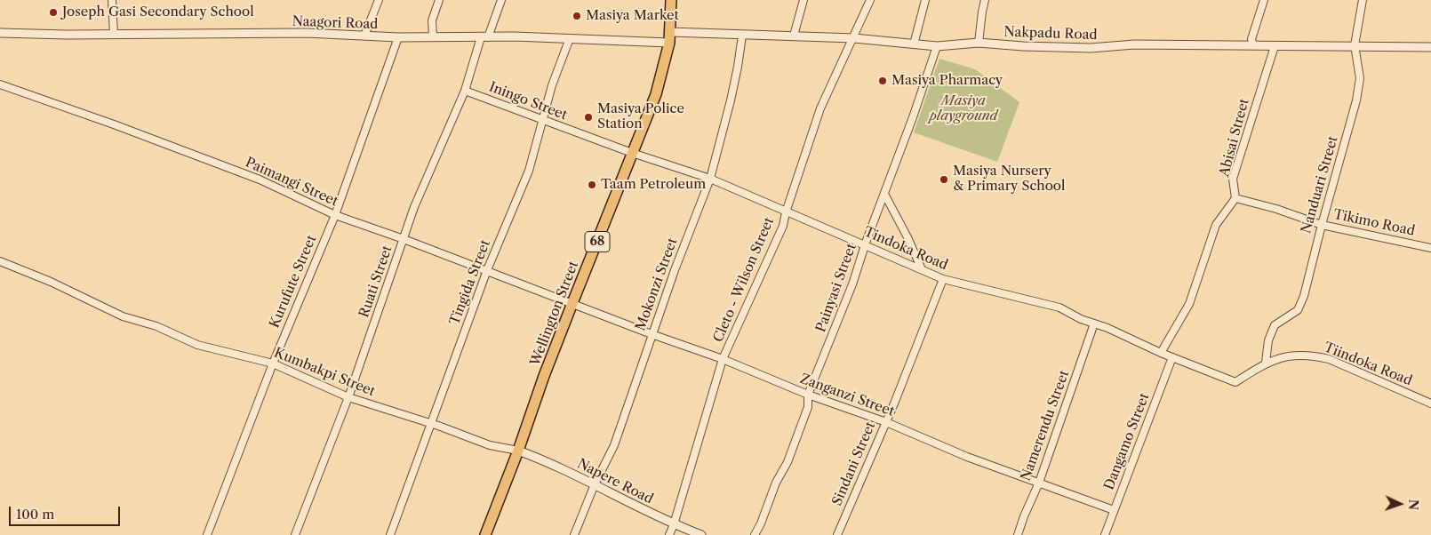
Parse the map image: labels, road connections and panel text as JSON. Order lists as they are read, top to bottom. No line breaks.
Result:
{"streets":{"main road":["68","Wellington Street"],"street":["Naagori Road","Nakpadu Road","Iningo Street","Abisai Street","Paimangi Street","Nanduari Street","Tikimo Road","Tindoka Road","Cleto - Wilson Street","Kurufute Street","Ruati Street","Tingida Street","Mokonzi Street","Painyasi Street","Tiindoka Road","Kumbakpi Street","Zanganzi Street","Namerendu Street","Dangamo Street","Sindani Street","Napere Road"]},"crossings":[["Naagori Road","Kurufute Street"],["Naagori Road","Ruati Street"],["Naagori Road","Tingida Street"],["Naagori Road","Wellington Street"],["Nakpadu Road","Abisai Street"],["Nakpadu Road","Nanduari Street"],["Nakpadu Road","Cleto - Wilson Street"],["Nakpadu Road","Mokonzi Street"],["Nakpadu Road","Painyasi Street"],["Nakpadu Road","Wellington Street"],["Iningo Street","Tindoka Road"],["Iningo Street","Ruati Street"],["Iningo Street","Tingida Street"],["Iningo Street","Wellington Street"],["Abisai Street","Tikimo Road"],["Paimangi Street","Kurufute Street"],["Paimangi Street","Ruati Street"],["Paimangi Street","Tingida Street"],["Paimangi Street","Wellington Street"],["Paimangi Street","Zanganzi Street"],["Nanduari Street","Tikimo Road"],["Nanduari Street","Tiindoka Road"],["Tindoka Road","Cleto - Wilson Street"],["Tindoka Road","Mokonzi Street"],["Tindoka Road","Painyasi Street"],["Tindoka Road","Wellington Street"],["Tindoka Road","Tiindoka Road"],["Tindoka Road","Namerendu Street"],["Tindoka Road","Dangamo Street"],["Tindoka Road","Sindani Street"],["Cleto - Wilson Street","Zanganzi Street"],["Cleto - Wilson Street","Napere Road"],["Kurufute Street","Kumbakpi Street"],["Ruati Street","Kumbakpi Street"],["Tingida Street","Kumbakpi Street"],["Mokonzi Street","Zanganzi Street"],["Mokonzi Street","Napere Road"],["Painyasi Street","Zanganzi Street"],["Wellington Street","Kumbakpi Street"],["Wellington Street","Zanganzi Street"],["Wellington Street","Napere Road"],["Tiindoka Road","Dangamo Street"],["Kumbakpi Street","Napere Road"],["Zanganzi Street","Namerendu Street"],["Zanganzi Street","Dangamo Street"],["Zanganzi Street","Sindani Street"]],"parks":["Masiya playground"],"places":["Joseph Gasi Secondary School","Masiya Market","Masiya Pharmacy","Masiya Police Station","Masiya Nursery & Primary School","Taam Petroleum"],"scale_bar":"100 m","north":"right"}
